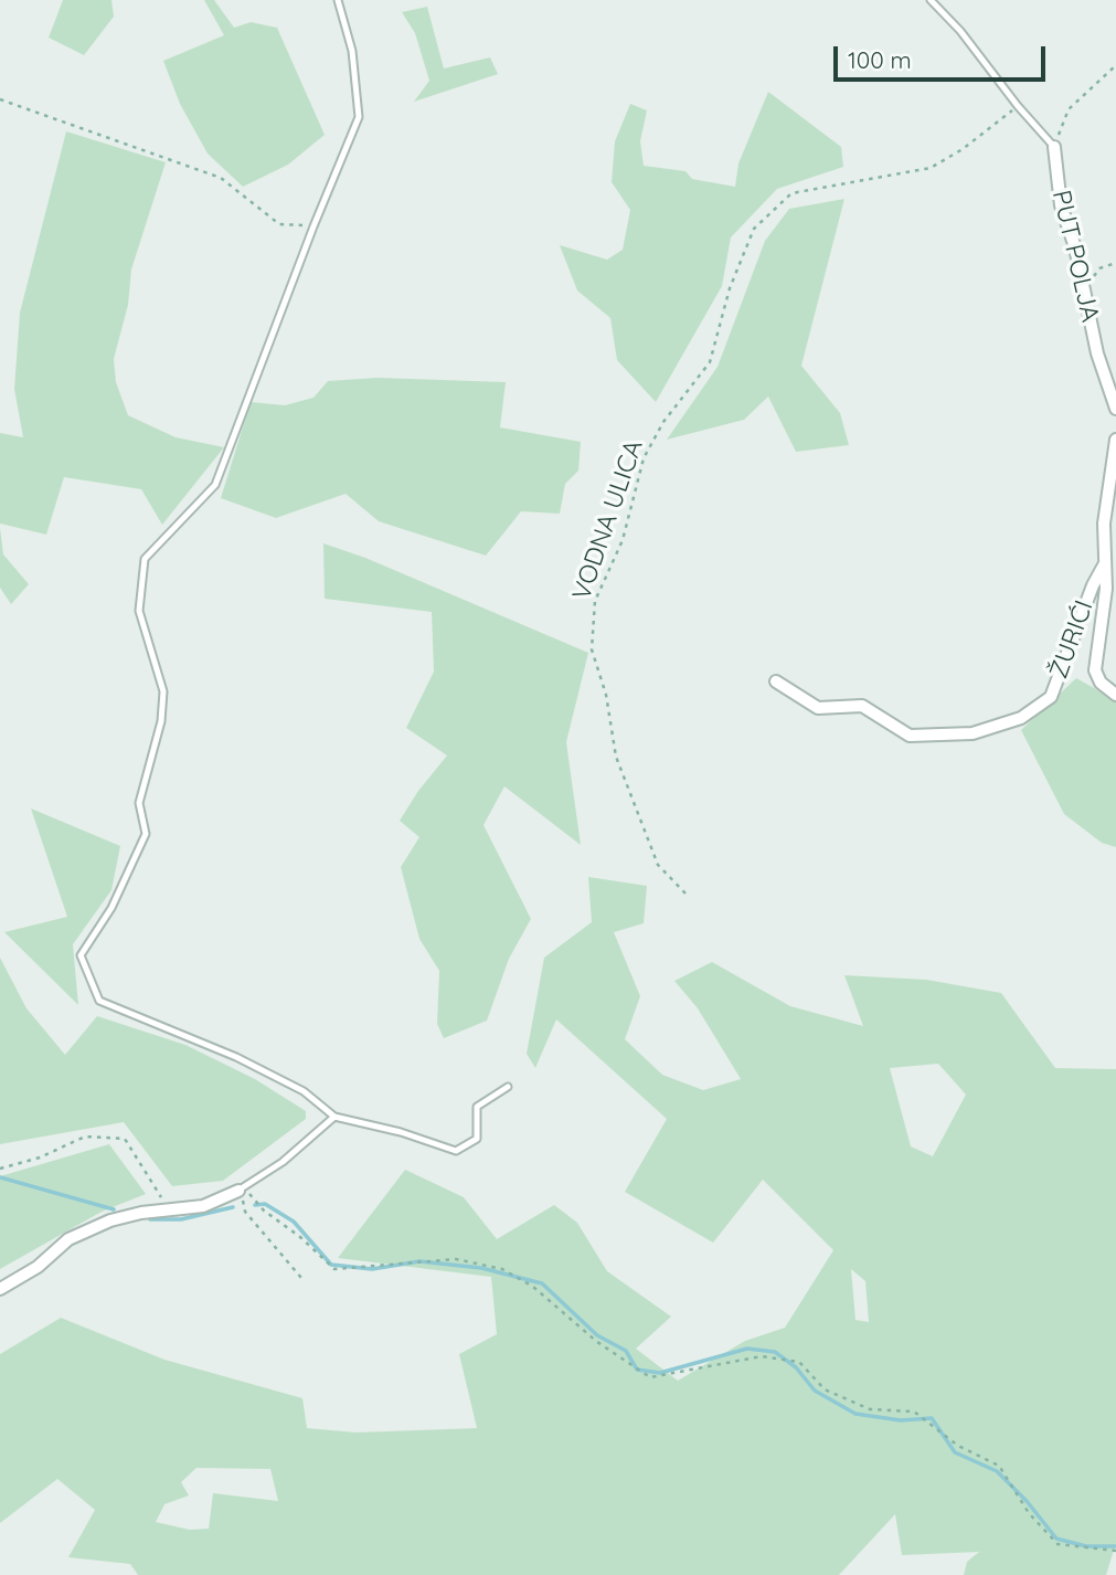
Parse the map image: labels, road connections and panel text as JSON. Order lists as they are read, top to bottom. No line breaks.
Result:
{"streets":{"street":["PUT POLJA","ŽURIĆI"],"path":["VODNA ULICA"]},"scale_bar":"100 m"}
